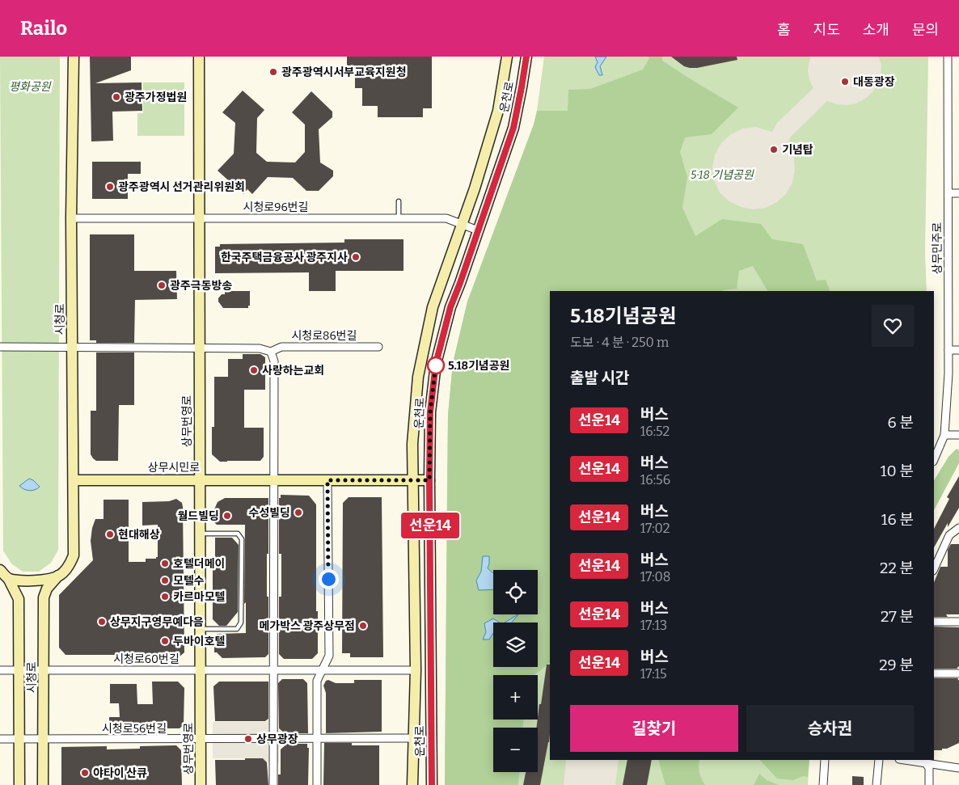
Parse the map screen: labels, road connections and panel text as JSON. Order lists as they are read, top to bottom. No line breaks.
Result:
{"streets":{"street":["운천로","시청로96번길","상무민주로","시청로","시청로86번길","상무번영로","상무시민로","시청로60번길","시청로56번길"]},"crossings":[["운천로","시청로96번길"],["운천로","상무시민로"],["운천로","시청로60번길"],["운천로","시청로56번길"],["시청로96번길","시청로"],["시청로96번길","상무번영로"],["시청로","시청로86번길"],["시청로","상무시민로"],["시청로","시청로60번길"],["시청로","시청로56번길"],["시청로86번길","상무번영로"],["상무번영로","상무시민로"],["상무번영로","시청로60번길"],["상무번영로","시청로56번길"]],"parks":["평화공원","5·18 기념공원"],"places":["광주광역시서부교육지원청","대동광장","광주가정법원","기념탑","광주광역시 선거관리위원회","한국주택금융공사 광주지사","광주극동방송","5.18기념공원","사랑하는교회","수성빌딩","월드빌딩","현대해상","호텔더메이","모텔수","카르마모텔","상무지구영무예다음","메가박스 광주상무점","두바이호텔","상무광장","야타이 산큐"],"lines":["bus line 선운14"],"page":{"header":"Railo","nav":["홈","지도","소개","문의"],"on_map":"선운14","heading":[["5.18기념공원","도보 · 4 분 · 250 m"],"출발 시간"],"list":[{"mark":"선운14","name":"버스","note":"16:52","value":"6 분"},{"mark":"선운14","name":"버스","note":"16:56","value":"10 분"},{"mark":"선운14","name":"버스","note":"17:02","value":"16 분"},{"mark":"선운14","name":"버스","note":"17:08","value":"22 분"},{"mark":"선운14","name":"버스","note":"17:13","value":"27 분"},{"mark":"선운14","name":"버스","note":"17:15","value":"29 분"}],"map_buttons":["+","−"],"buttons":["길찾기","승차권"]}}
